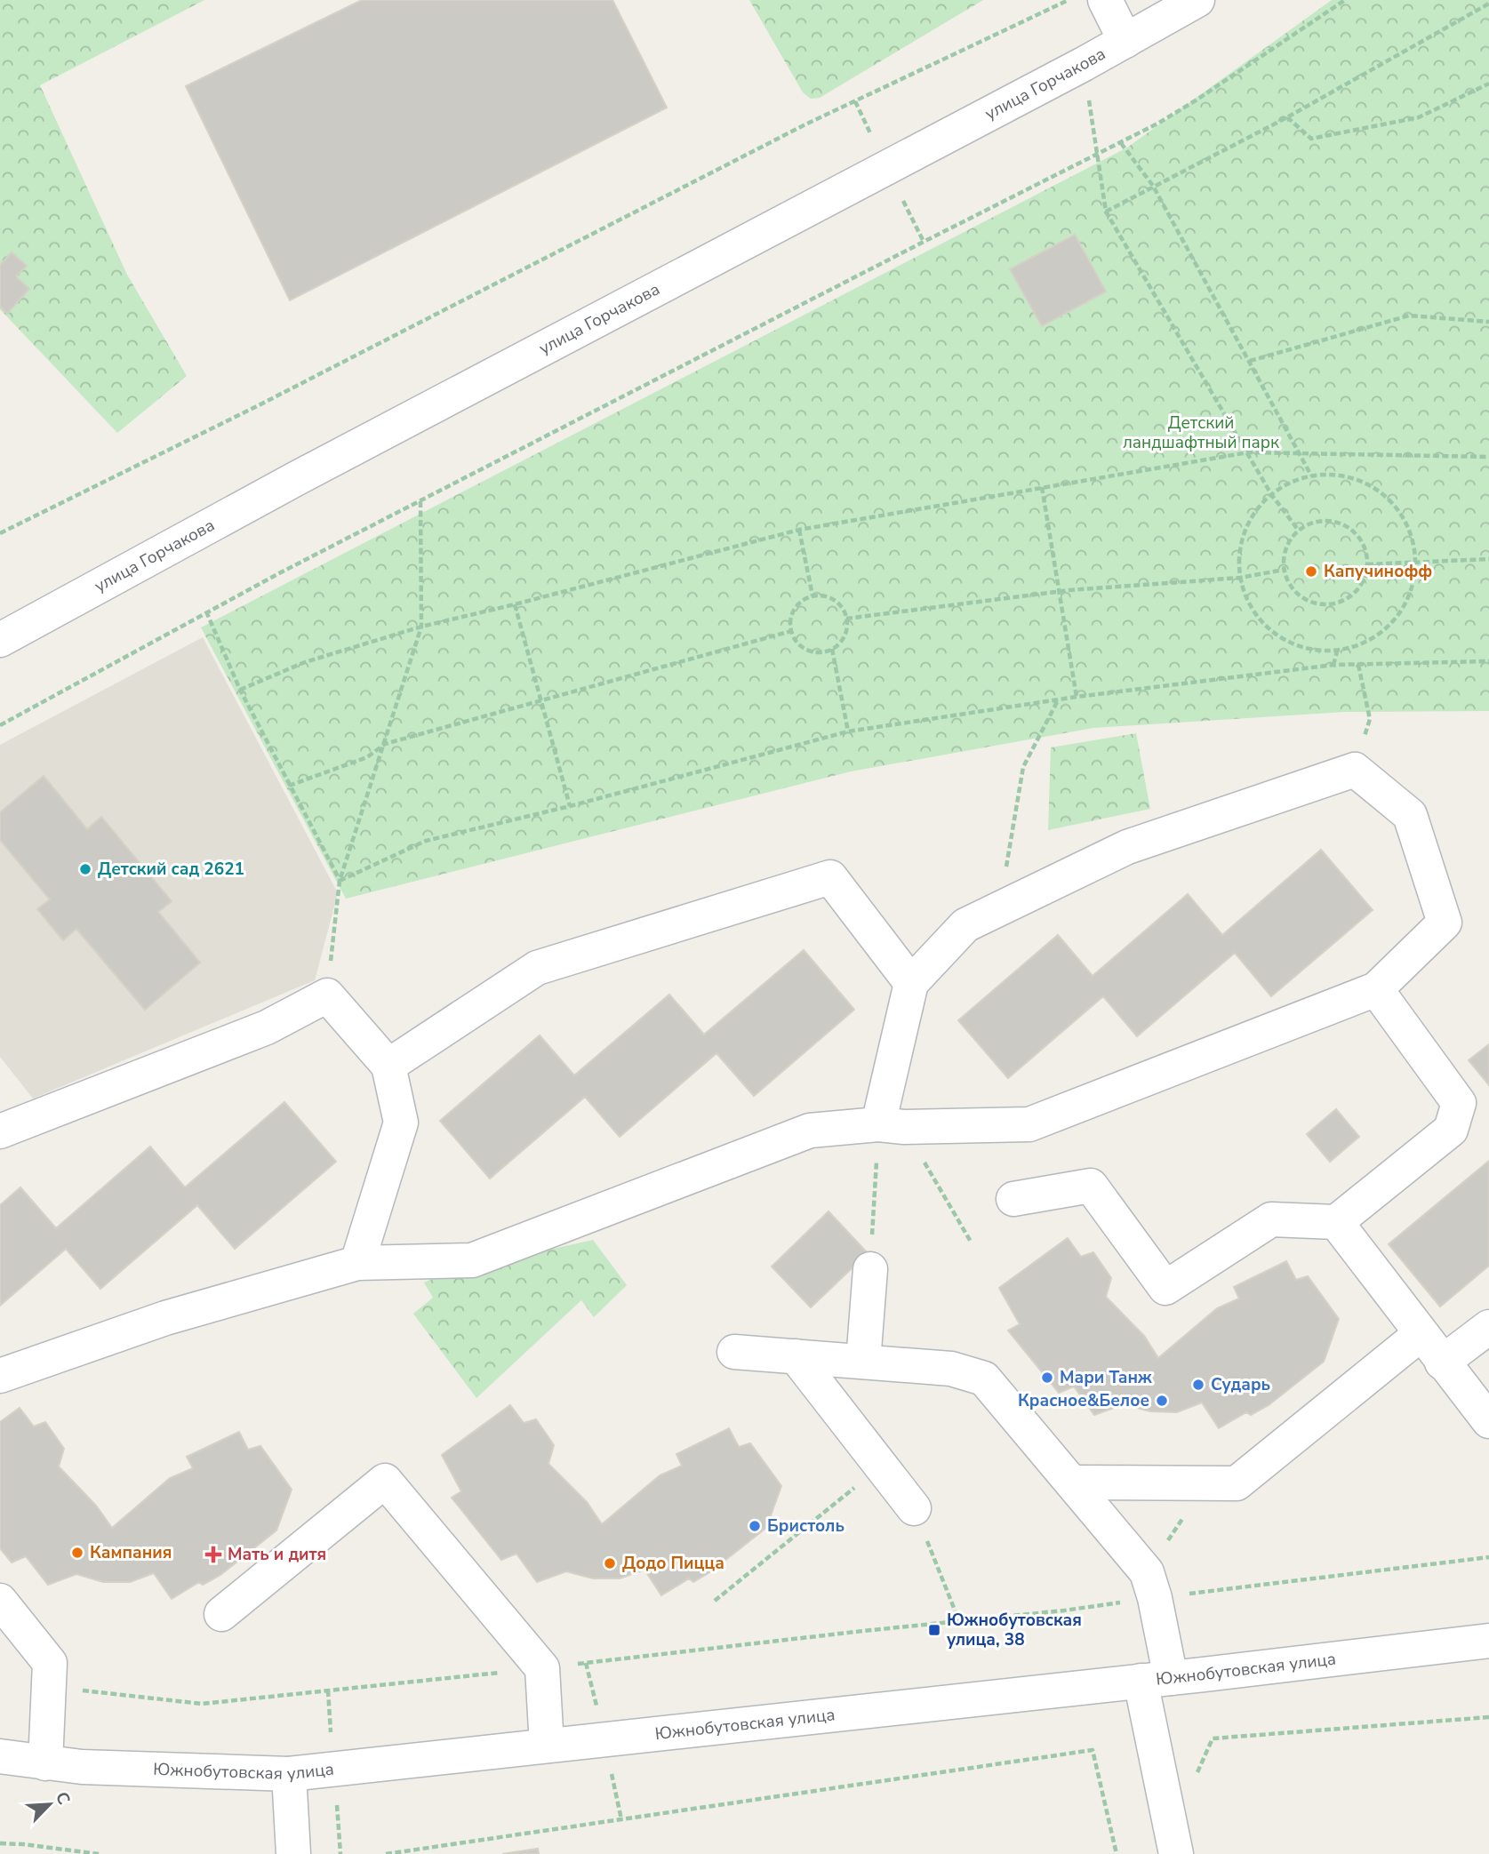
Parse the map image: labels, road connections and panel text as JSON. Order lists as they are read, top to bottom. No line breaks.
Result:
{"streets":{"street":["улица Горчакова","Южнобутовская улица"]},"parks":["Детский ландшафтный парк"],"places":{"other":["Капучинофф","Детский сад 2621","Мари Танж","Сударь","Красное&Белое","Бристоль","Кампания","Додо Пицца"],"health":["Мать и дитя"],"transit":["Южнобутовская улица, 38"]},"north":"top right"}
